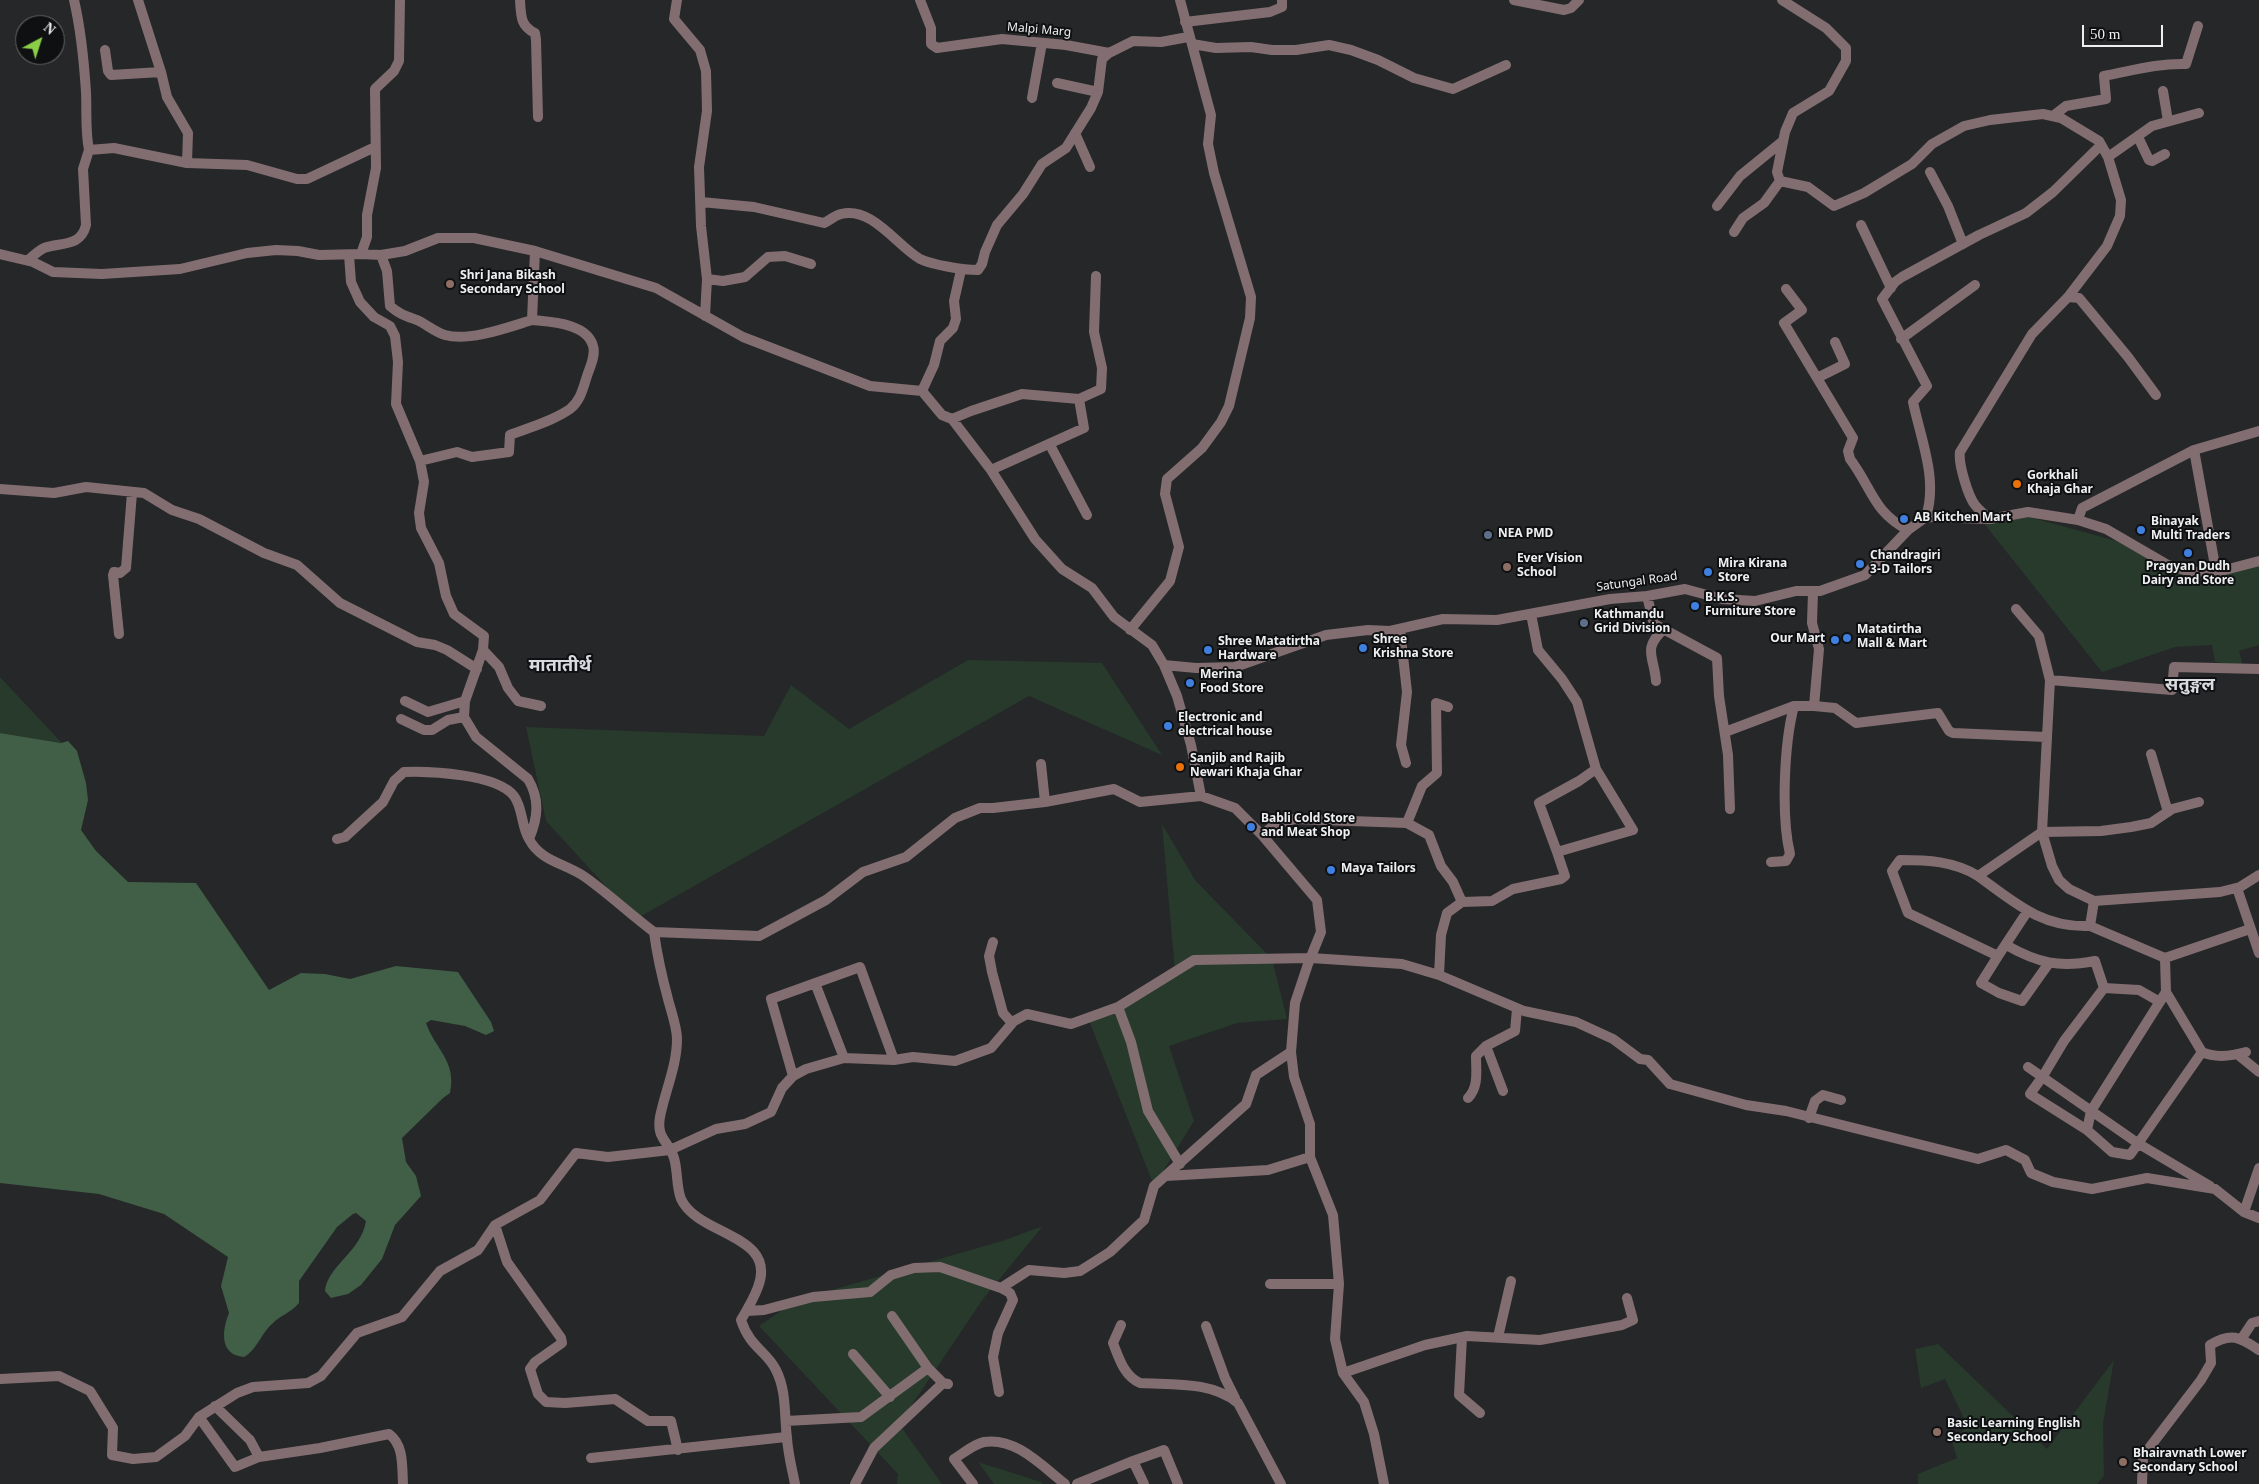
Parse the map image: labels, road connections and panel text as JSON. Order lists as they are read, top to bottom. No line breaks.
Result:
{"streets":{"street":["Malpi Marg","Satungal Road"]},"districts":["मातातीर्थ","सतुङ्गल"],"places":["Shri Jana Bikash Secondary School","Gorkhali Khaja Ghar","AB Kitchen Mart","Binayak Multi Traders","NEA PMD","Pragyan Dudh Dairy and Store","Chandragiri 3-D Tailors","Ever Vision School","Mira Kirana Store","B.K.S. Furniture Store","Kathmandu Grid Division","Matatirtha Mall & Mart","Our Mart","Shree Krishna Store","Shree Matatirtha Hardware","Merina Food Store","Electronic and electrical house","Sanjib and Rajib Newari Khaja Ghar","Babli Cold Store and Meat Shop","Maya Tailors","Basic Learning English Secondary School","Bhairavnath Lower Secondary School"],"scale_bar":"50 m","north":"top right"}
